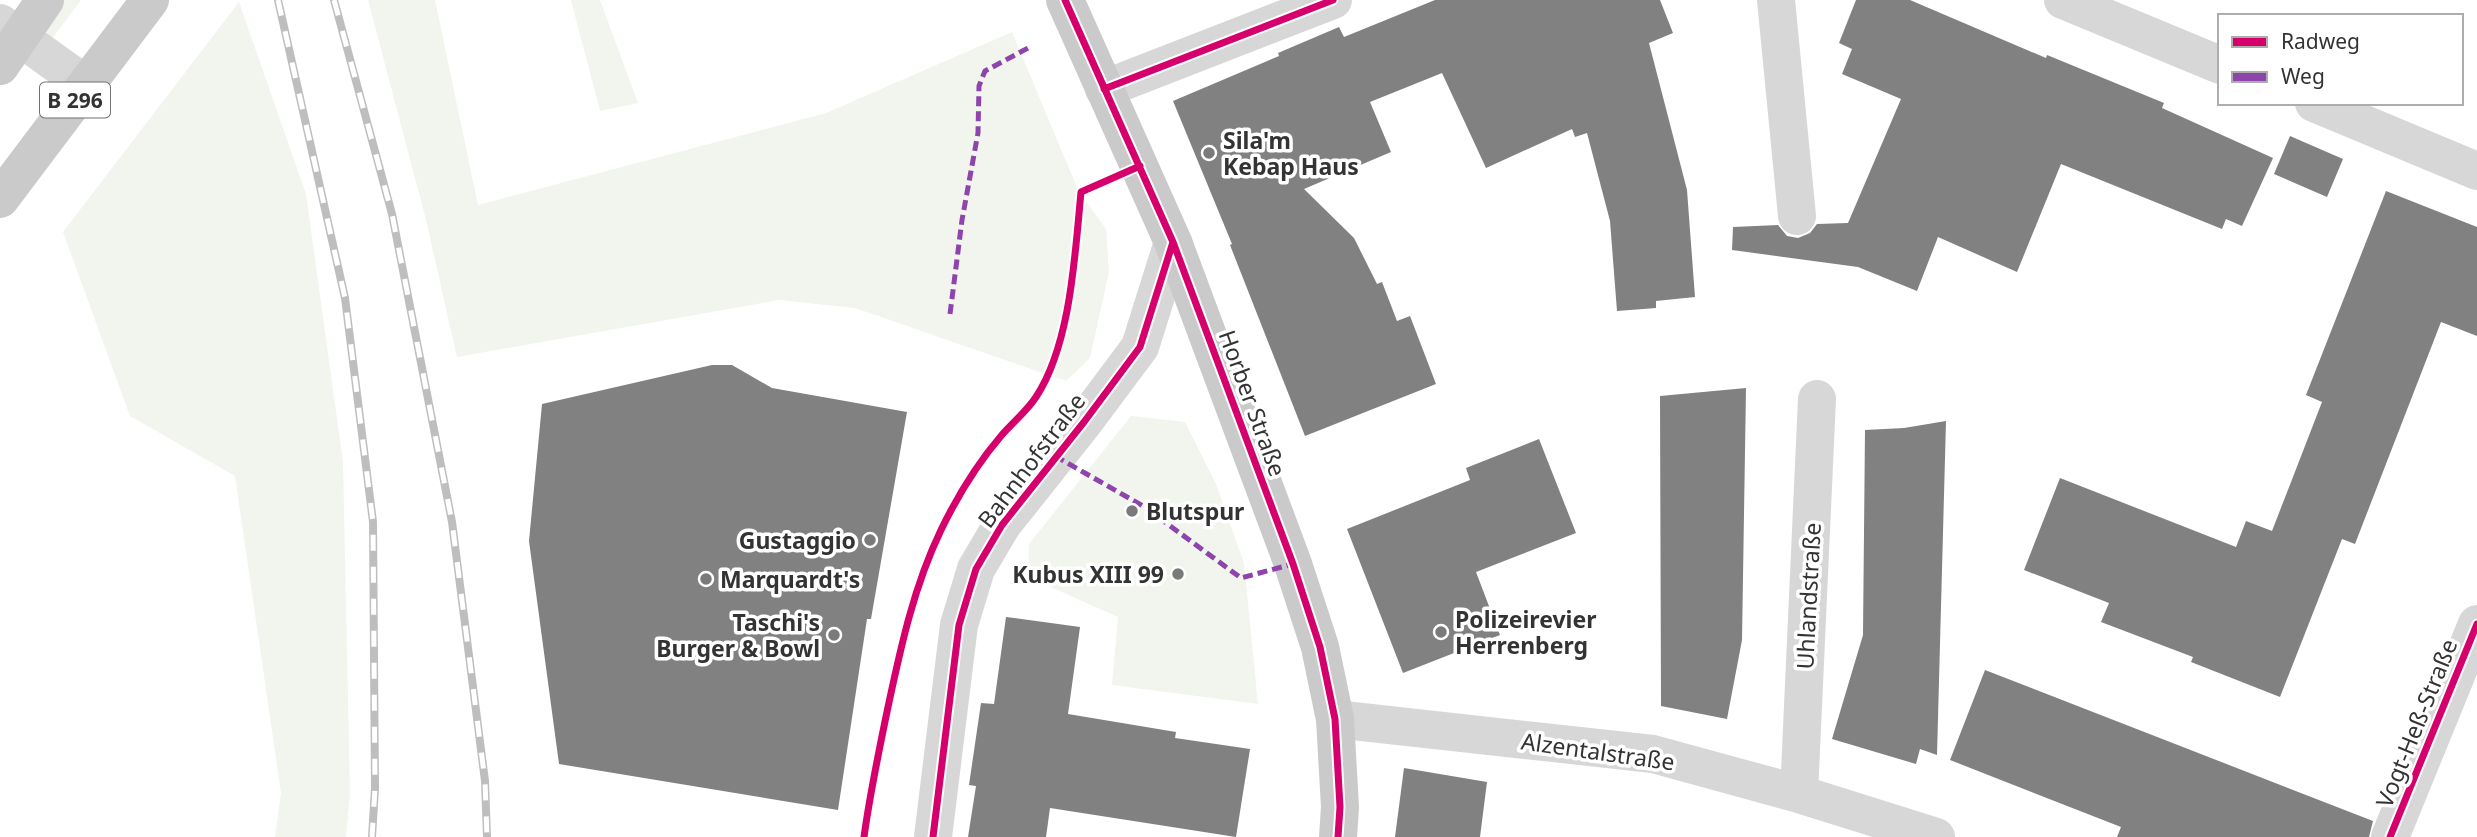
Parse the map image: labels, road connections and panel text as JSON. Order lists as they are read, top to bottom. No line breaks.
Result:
{"streets":{"main road":["B 296","Horber Straße"],"street":["Bahnhofstraße","Uhlandstraße","Vogt-Heß-Straße","Alzentalstraße"]},"crossings":[["Horber Straße","Bahnhofstraße"],["Horber Straße","Alzentalstraße"],["Uhlandstraße","Alzentalstraße"]],"places":["Sila'm Kebap Haus","Blutspur","Gustaggio","Kubus XIII 99","Marquardt's","Polizeirevier Herrenberg","Taschi's Burger & Bowl"],"legend":["Radweg","Weg"]}
